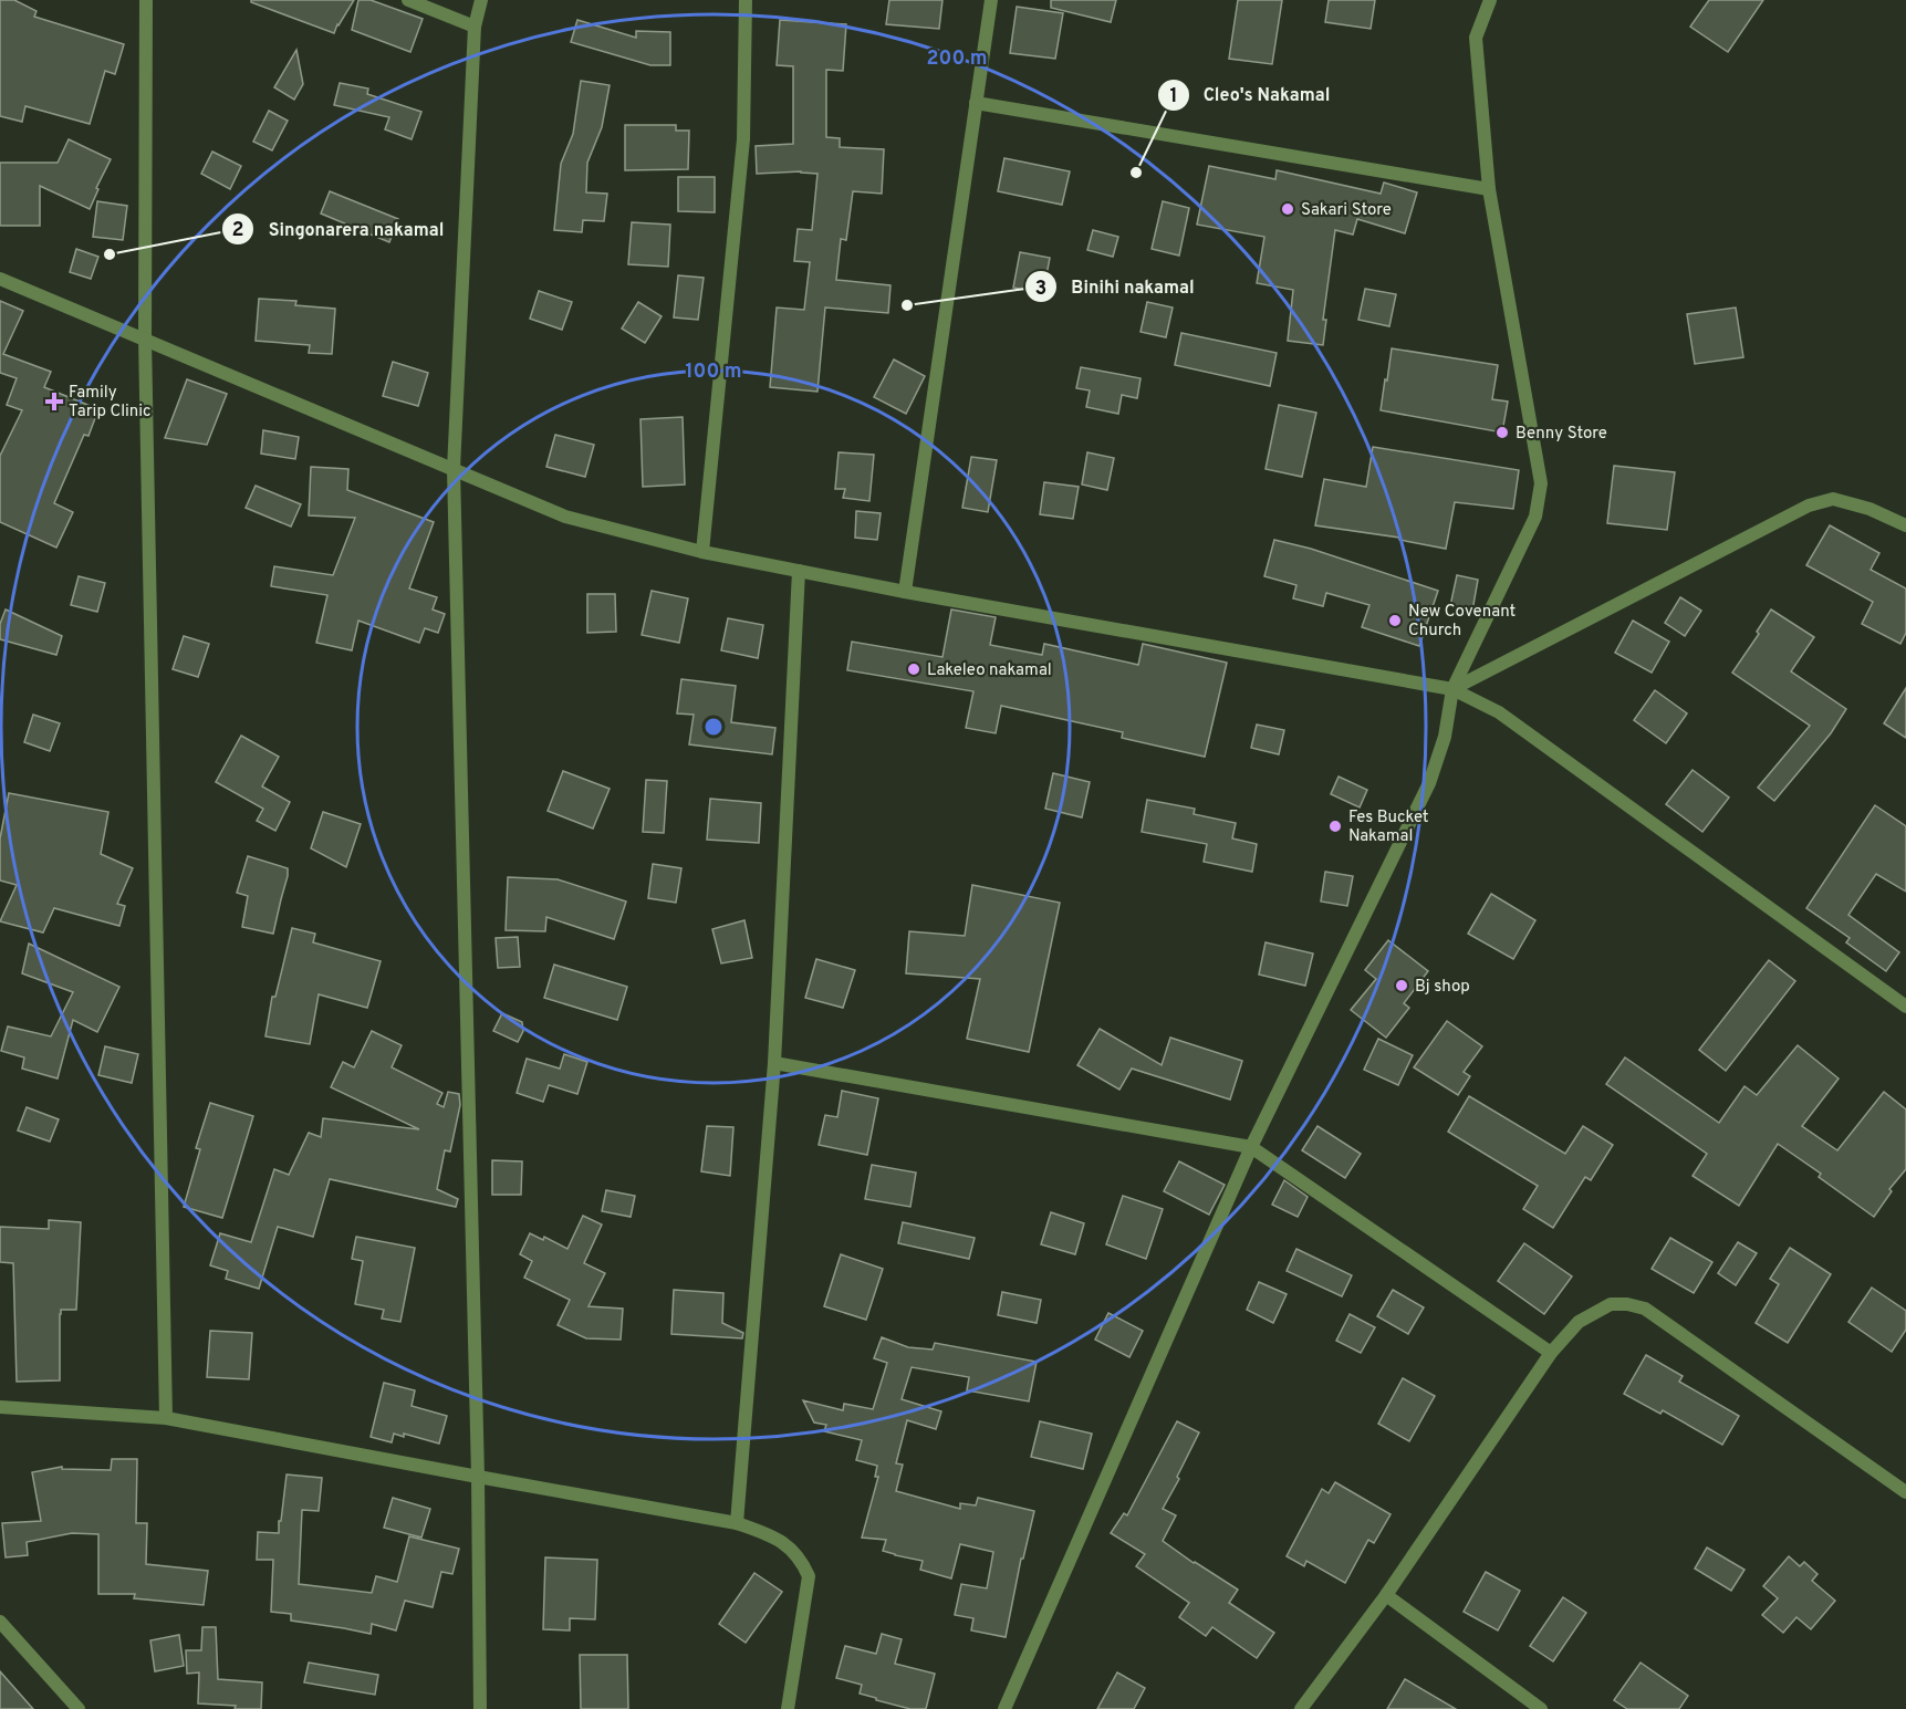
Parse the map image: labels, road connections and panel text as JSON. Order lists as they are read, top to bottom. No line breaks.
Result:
{"places":{"other":["Cleo's Nakamal","Sakari Store","Singonarera nakamal","Binihi nakamal","Benny Store","New Covenant Church","Lakeleo nakamal","Fes Bucket Nakamal","Bj shop"],"health":["Family Tarip Clinic"]},"rings":["200 m","100 m"]}
